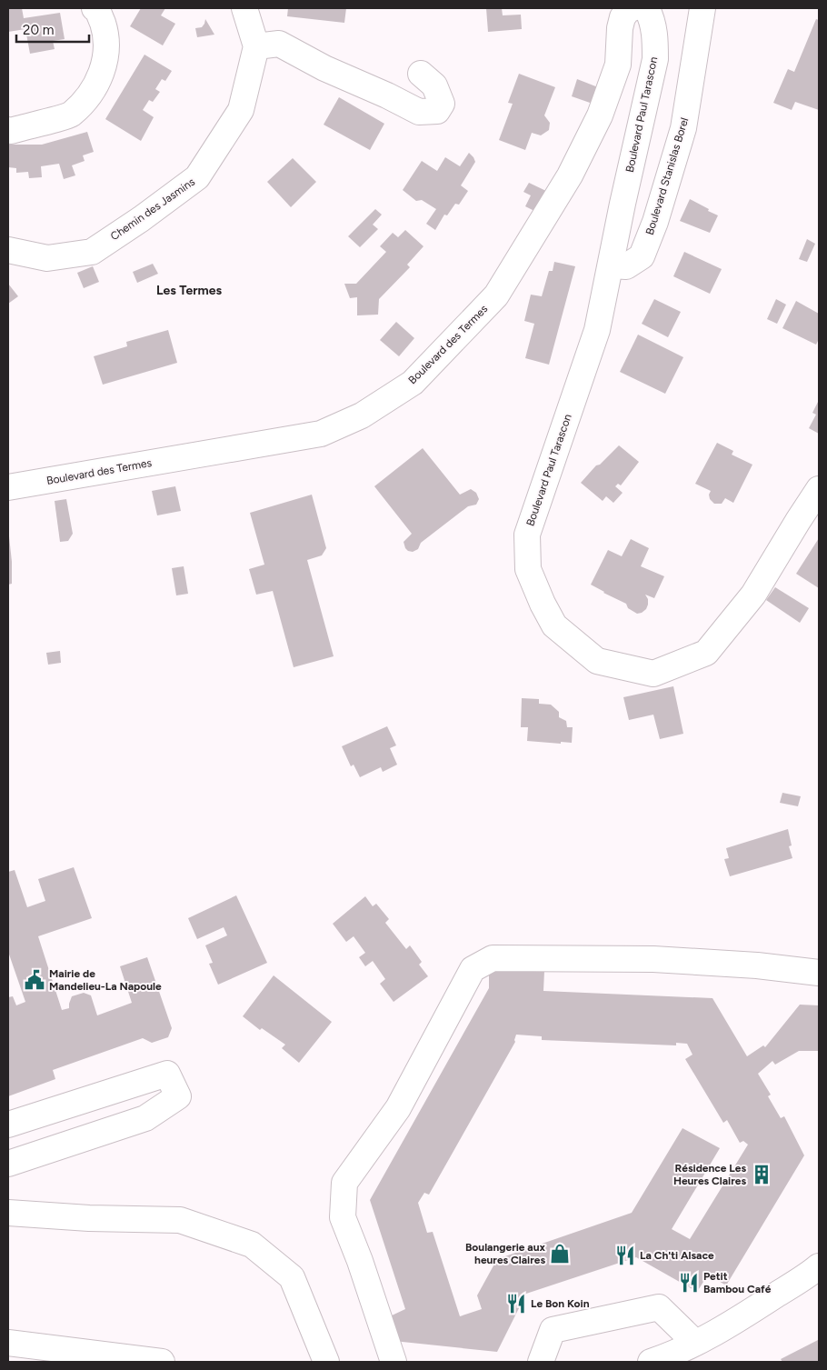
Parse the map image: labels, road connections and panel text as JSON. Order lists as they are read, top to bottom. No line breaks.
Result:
{"streets":{"street":["Boulevard Paul Tarascon","Boulevard Stanislas Borel","Chemin des Jasmins","Boulevard des Termes"]},"crossings":[["Boulevard Paul Tarascon","Boulevard Stanislas Borel"]],"districts":["Les Termes"],"places":{"public building":["Mairie de Mandelieu-La Napoule"],"building":["Résidence Les Heures Claires"],"shop":["Boulangerie aux heures Claires"],"restaurant":["La Ch'ti Alsace","Petit Bambou Café","Le Bon Koin"]},"scale_bar":"20 m"}
